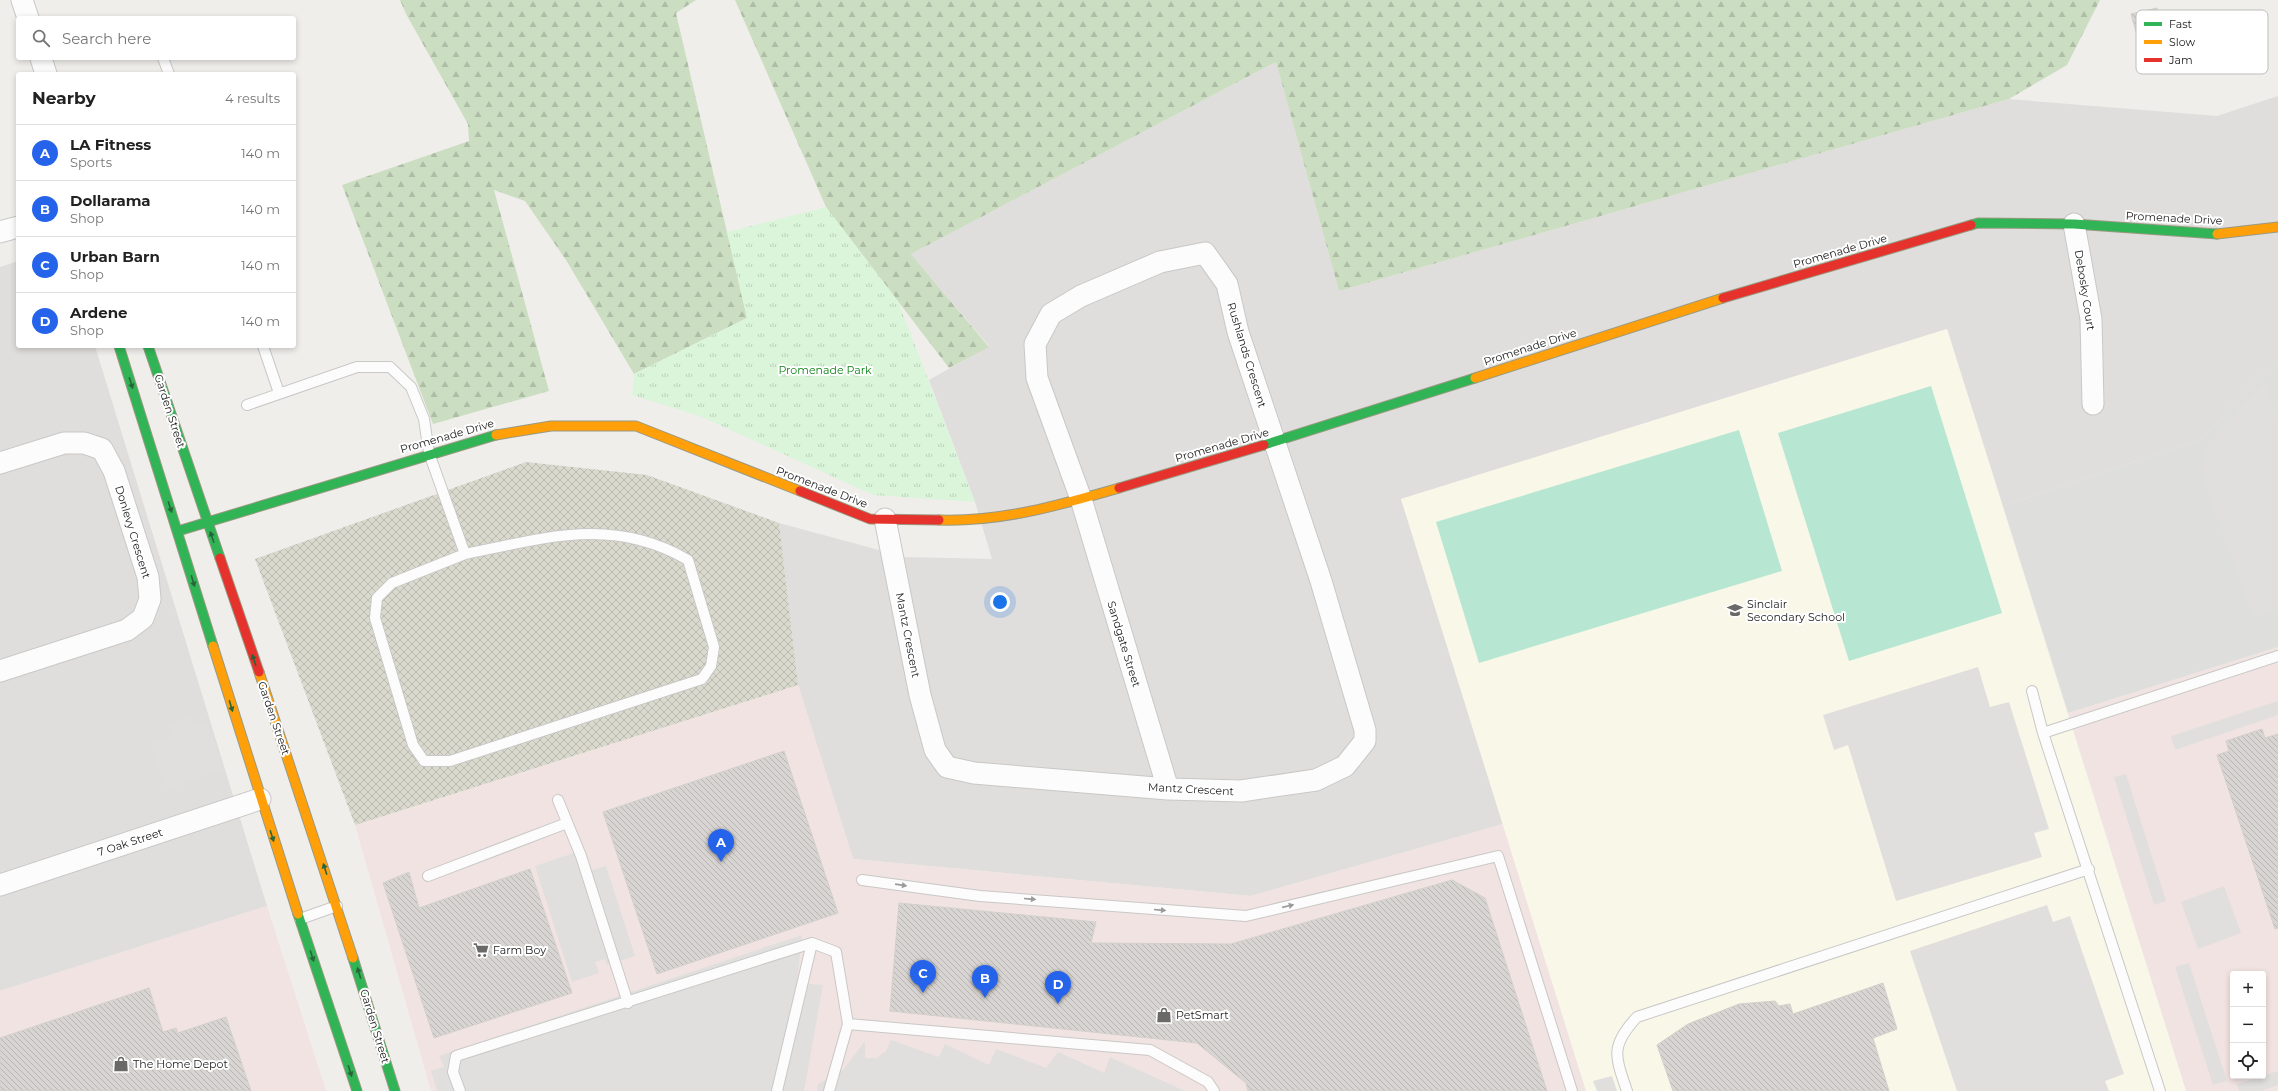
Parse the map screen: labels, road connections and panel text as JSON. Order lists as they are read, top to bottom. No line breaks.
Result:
{"streets":{"street":["Promenade Drive","Debosky Court","Rushlands Crescent","Garden Street","Donlevy Crescent","Mantz Crescent","Sandgate Street","7 Oak Street"]},"crossings":[["Promenade Drive","Debosky Court"],["Promenade Drive","Rushlands Crescent"],["Promenade Drive","Garden Street"],["Promenade Drive","Mantz Crescent"],["Promenade Drive","Sandgate Street"],["Rushlands Crescent","Mantz Crescent"],["Rushlands Crescent","Sandgate Street"],["Mantz Crescent","Sandgate Street"]],"parks":["Promenade Park"],"places":{"school or university":["Sinclair Secondary School"],"supermarket":["Farm Boy"],"shop":["PetSmart","The Home Depot"]},"legend":["Fast","Slow","Jam"],"page":{"search":"Search here","heading":["Nearby","4 results"],"list":[{"mark":"A","name":"LA Fitness","note":"Sports","value":"140 m"},{"mark":"B","name":"Dollarama","note":"Shop","value":"140 m"},{"mark":"C","name":"Urban Barn","note":"Shop","value":"140 m"},{"mark":"D","name":"Ardene","note":"Shop","value":"140 m"}],"pins":["A","C","B","D"],"map_buttons":["+","−"]}}
